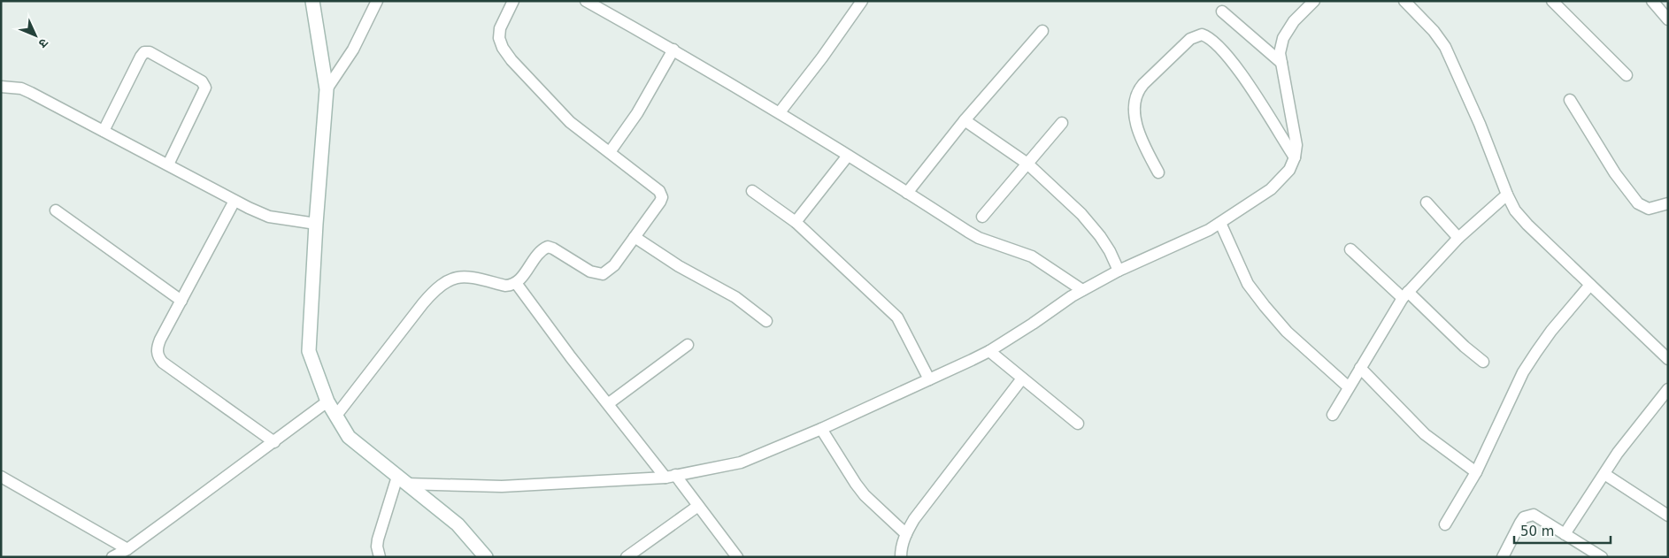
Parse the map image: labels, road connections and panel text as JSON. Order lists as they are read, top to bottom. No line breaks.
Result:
{"scale_bar":"50 m","north":"bottom right"}
